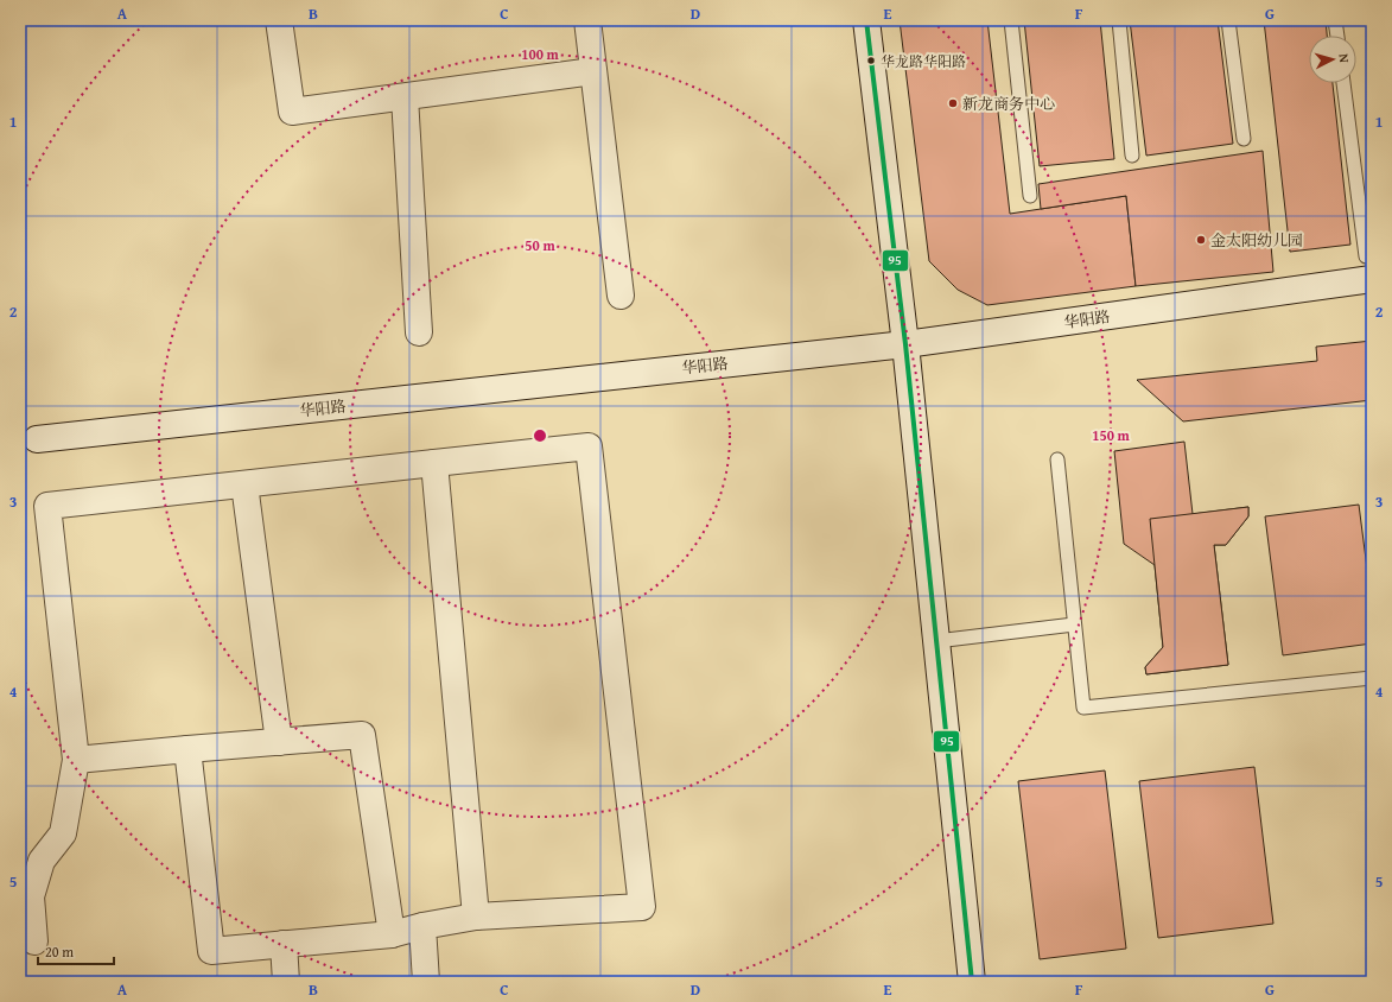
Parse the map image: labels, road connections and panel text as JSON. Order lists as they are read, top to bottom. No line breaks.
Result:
{"streets":{"street":["华阳路"]},"places":["华龙路华阳路","新龙商务中心","金太阳幼儿园"],"lines":["transit line 95"],"scale_bar":"20 m","north":"right","grid":{"columns":["A","B","C","D","E","F","G"],"rows":["1","2","3","4","5"]},"rings":["100 m","50 m","150 m"]}
